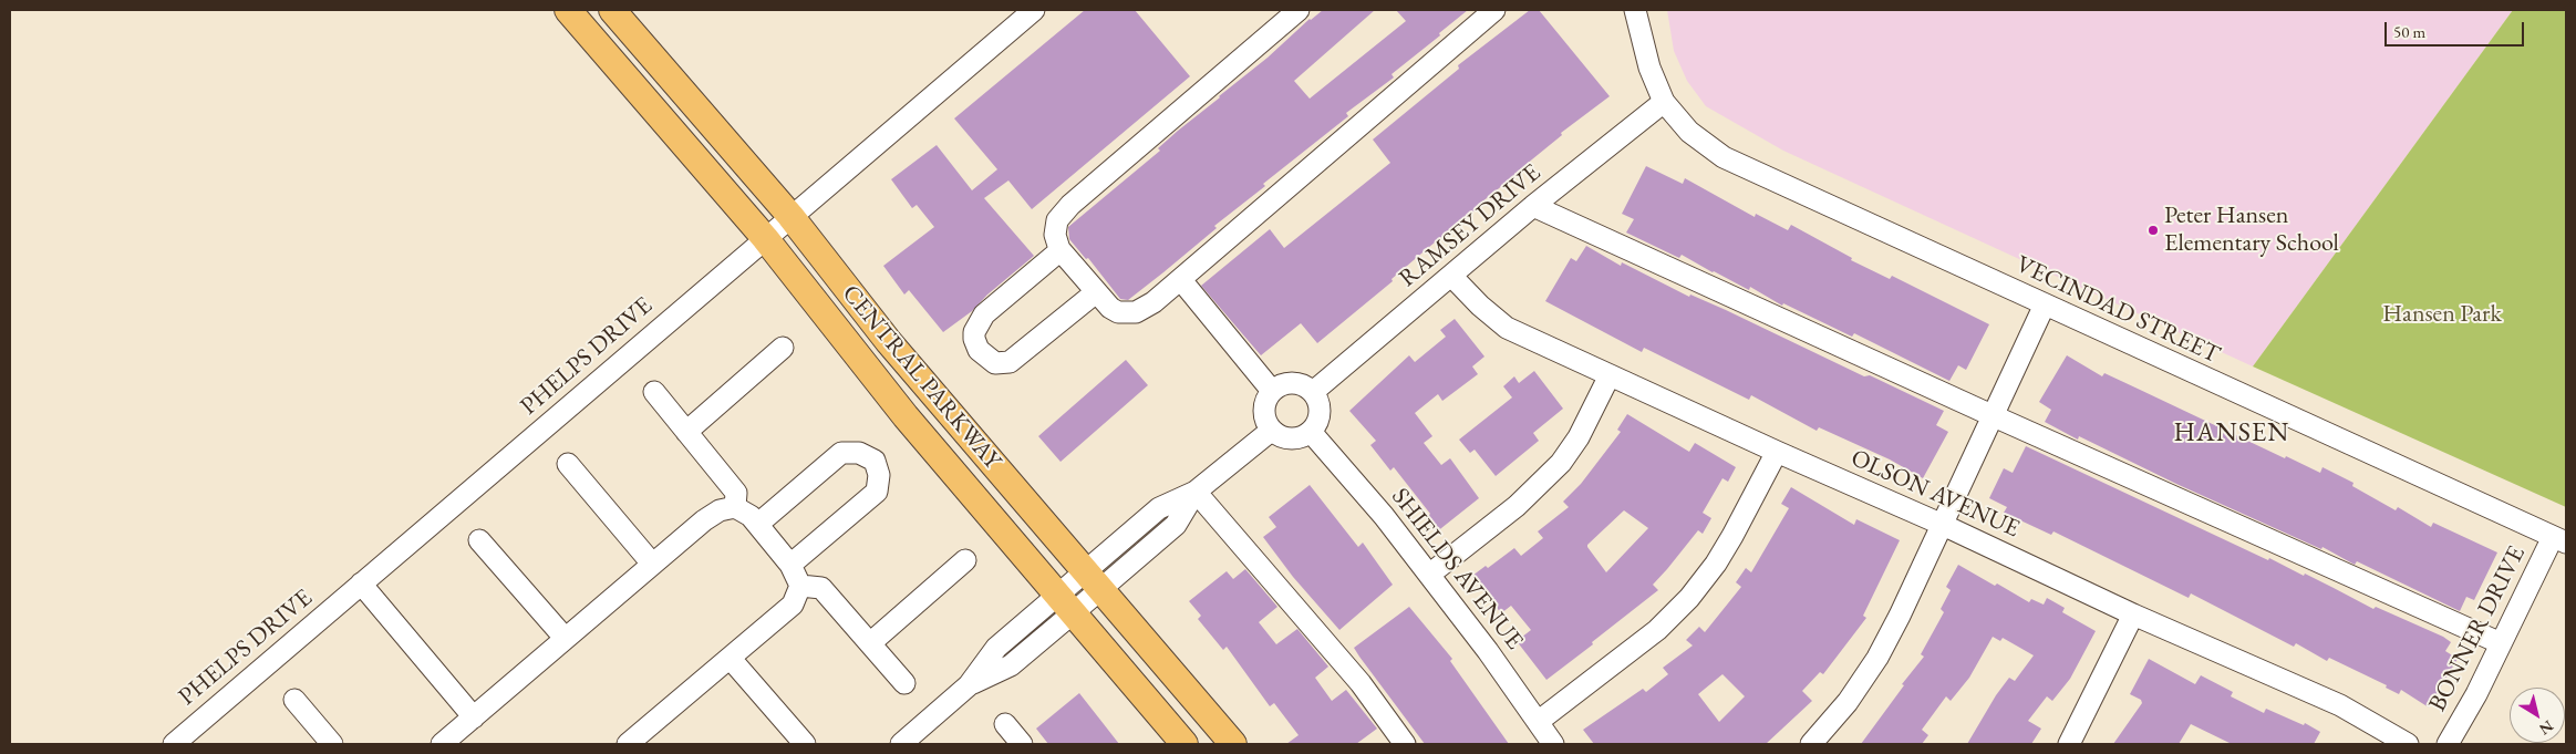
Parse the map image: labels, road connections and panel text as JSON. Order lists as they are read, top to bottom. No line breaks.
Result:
{"streets":{"main road":["CENTRAL PARKWAY"],"street":["RAMSEY DRIVE","VECINDAD STREET","PHELPS DRIVE","OLSON AVENUE","SHIELDS AVENUE","BONNER DRIVE"]},"crossings":[["RAMSEY DRIVE","VECINDAD STREET"],["RAMSEY DRIVE","OLSON AVENUE"],["RAMSEY DRIVE","SHIELDS AVENUE"],["VECINDAD STREET","BONNER DRIVE"],["PHELPS DRIVE","CENTRAL PARKWAY"]],"districts":["HANSEN"],"parks":["Hansen Park"],"places":["Peter Hansen Elementary School"],"scale_bar":"50 m","north":"bottom right"}
